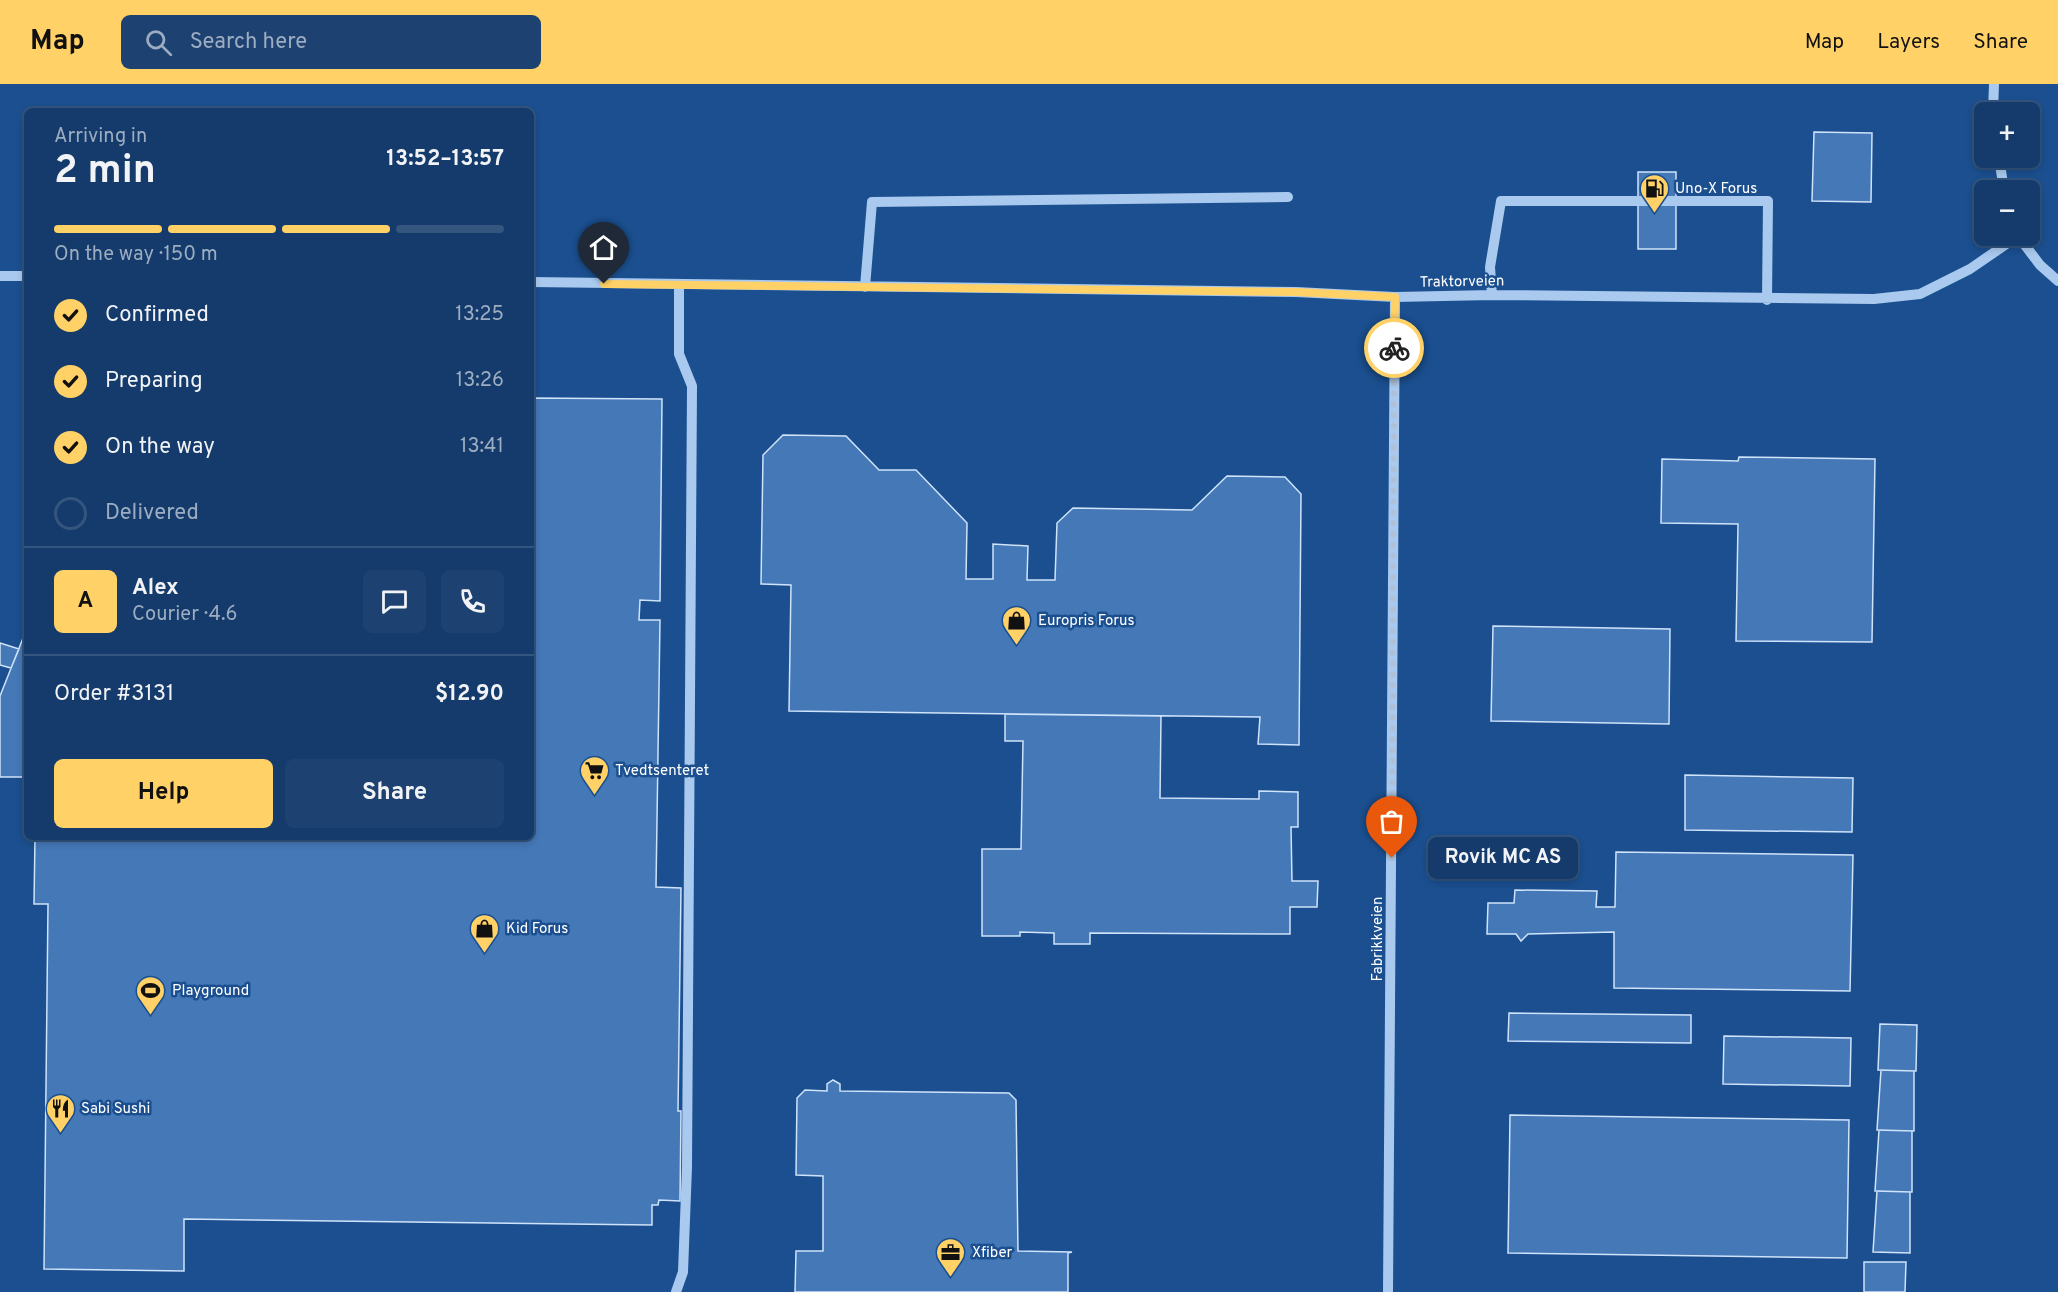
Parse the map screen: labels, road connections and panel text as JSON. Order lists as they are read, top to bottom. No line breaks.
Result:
{"streets":{"street":["Traktorveien","Fabrikkveien"]},"crossings":[["Traktorveien","Fabrikkveien"]],"places":{"fuel station":["Uno-X Forus"],"shop":["Europris Forus","Kid Forus"],"supermarket":["Tvedtsenteret"],"other":["Rovik MC AS"],"sports":["Playground"],"restaurant":["Sabi Sushi"],"office":["Xfiber"]},"page":{"header":"Map","search":"Search here","nav":["Map","Layers","Share"],"map_buttons":["+","−"],"heading":["2 min","Arriving in","13:52–13:57"],"panel":["Alex","Courier · 4.6","Order #3131","$12.90"],"bar":"On the way · 150 m","list":[["Confirmed","13:25"],["Preparing","13:26"],["On the way","13:41"],"Delivered"],"round":"A","buttons":["Help","Share"],"bubble":"Rovik MC AS"}}
